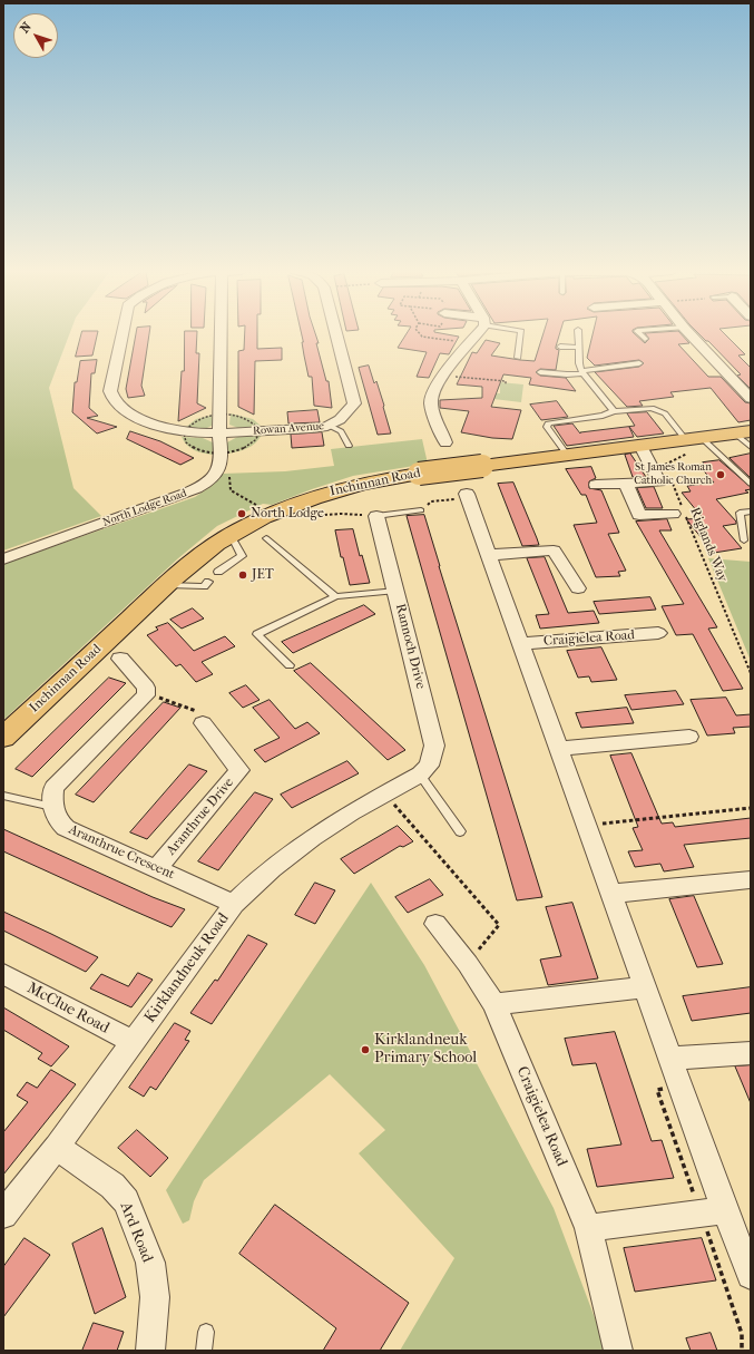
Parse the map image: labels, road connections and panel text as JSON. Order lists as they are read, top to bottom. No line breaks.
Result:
{"streets":{"main road":["Inchinnan Road"],"street":["Rowan Avenue","North Lodge Road","Craigielea Road","Rannoch Drive","Aranthrue Drive","Aranthrue Crescent","Kirklandneuk Road","McClue Road","Ard Road"],"path":["Riglands Way"]},"crossings":[["Rannoch Drive","Kirklandneuk Road"],["Aranthrue Drive","Aranthrue Crescent"],["Aranthrue Crescent","Kirklandneuk Road"],["Kirklandneuk Road","McClue Road"],["Kirklandneuk Road","Ard Road"]],"places":["St James Roman Catholic Church","North Lodge","JET","Kirklandneuk Primary School"],"north":"top left"}
